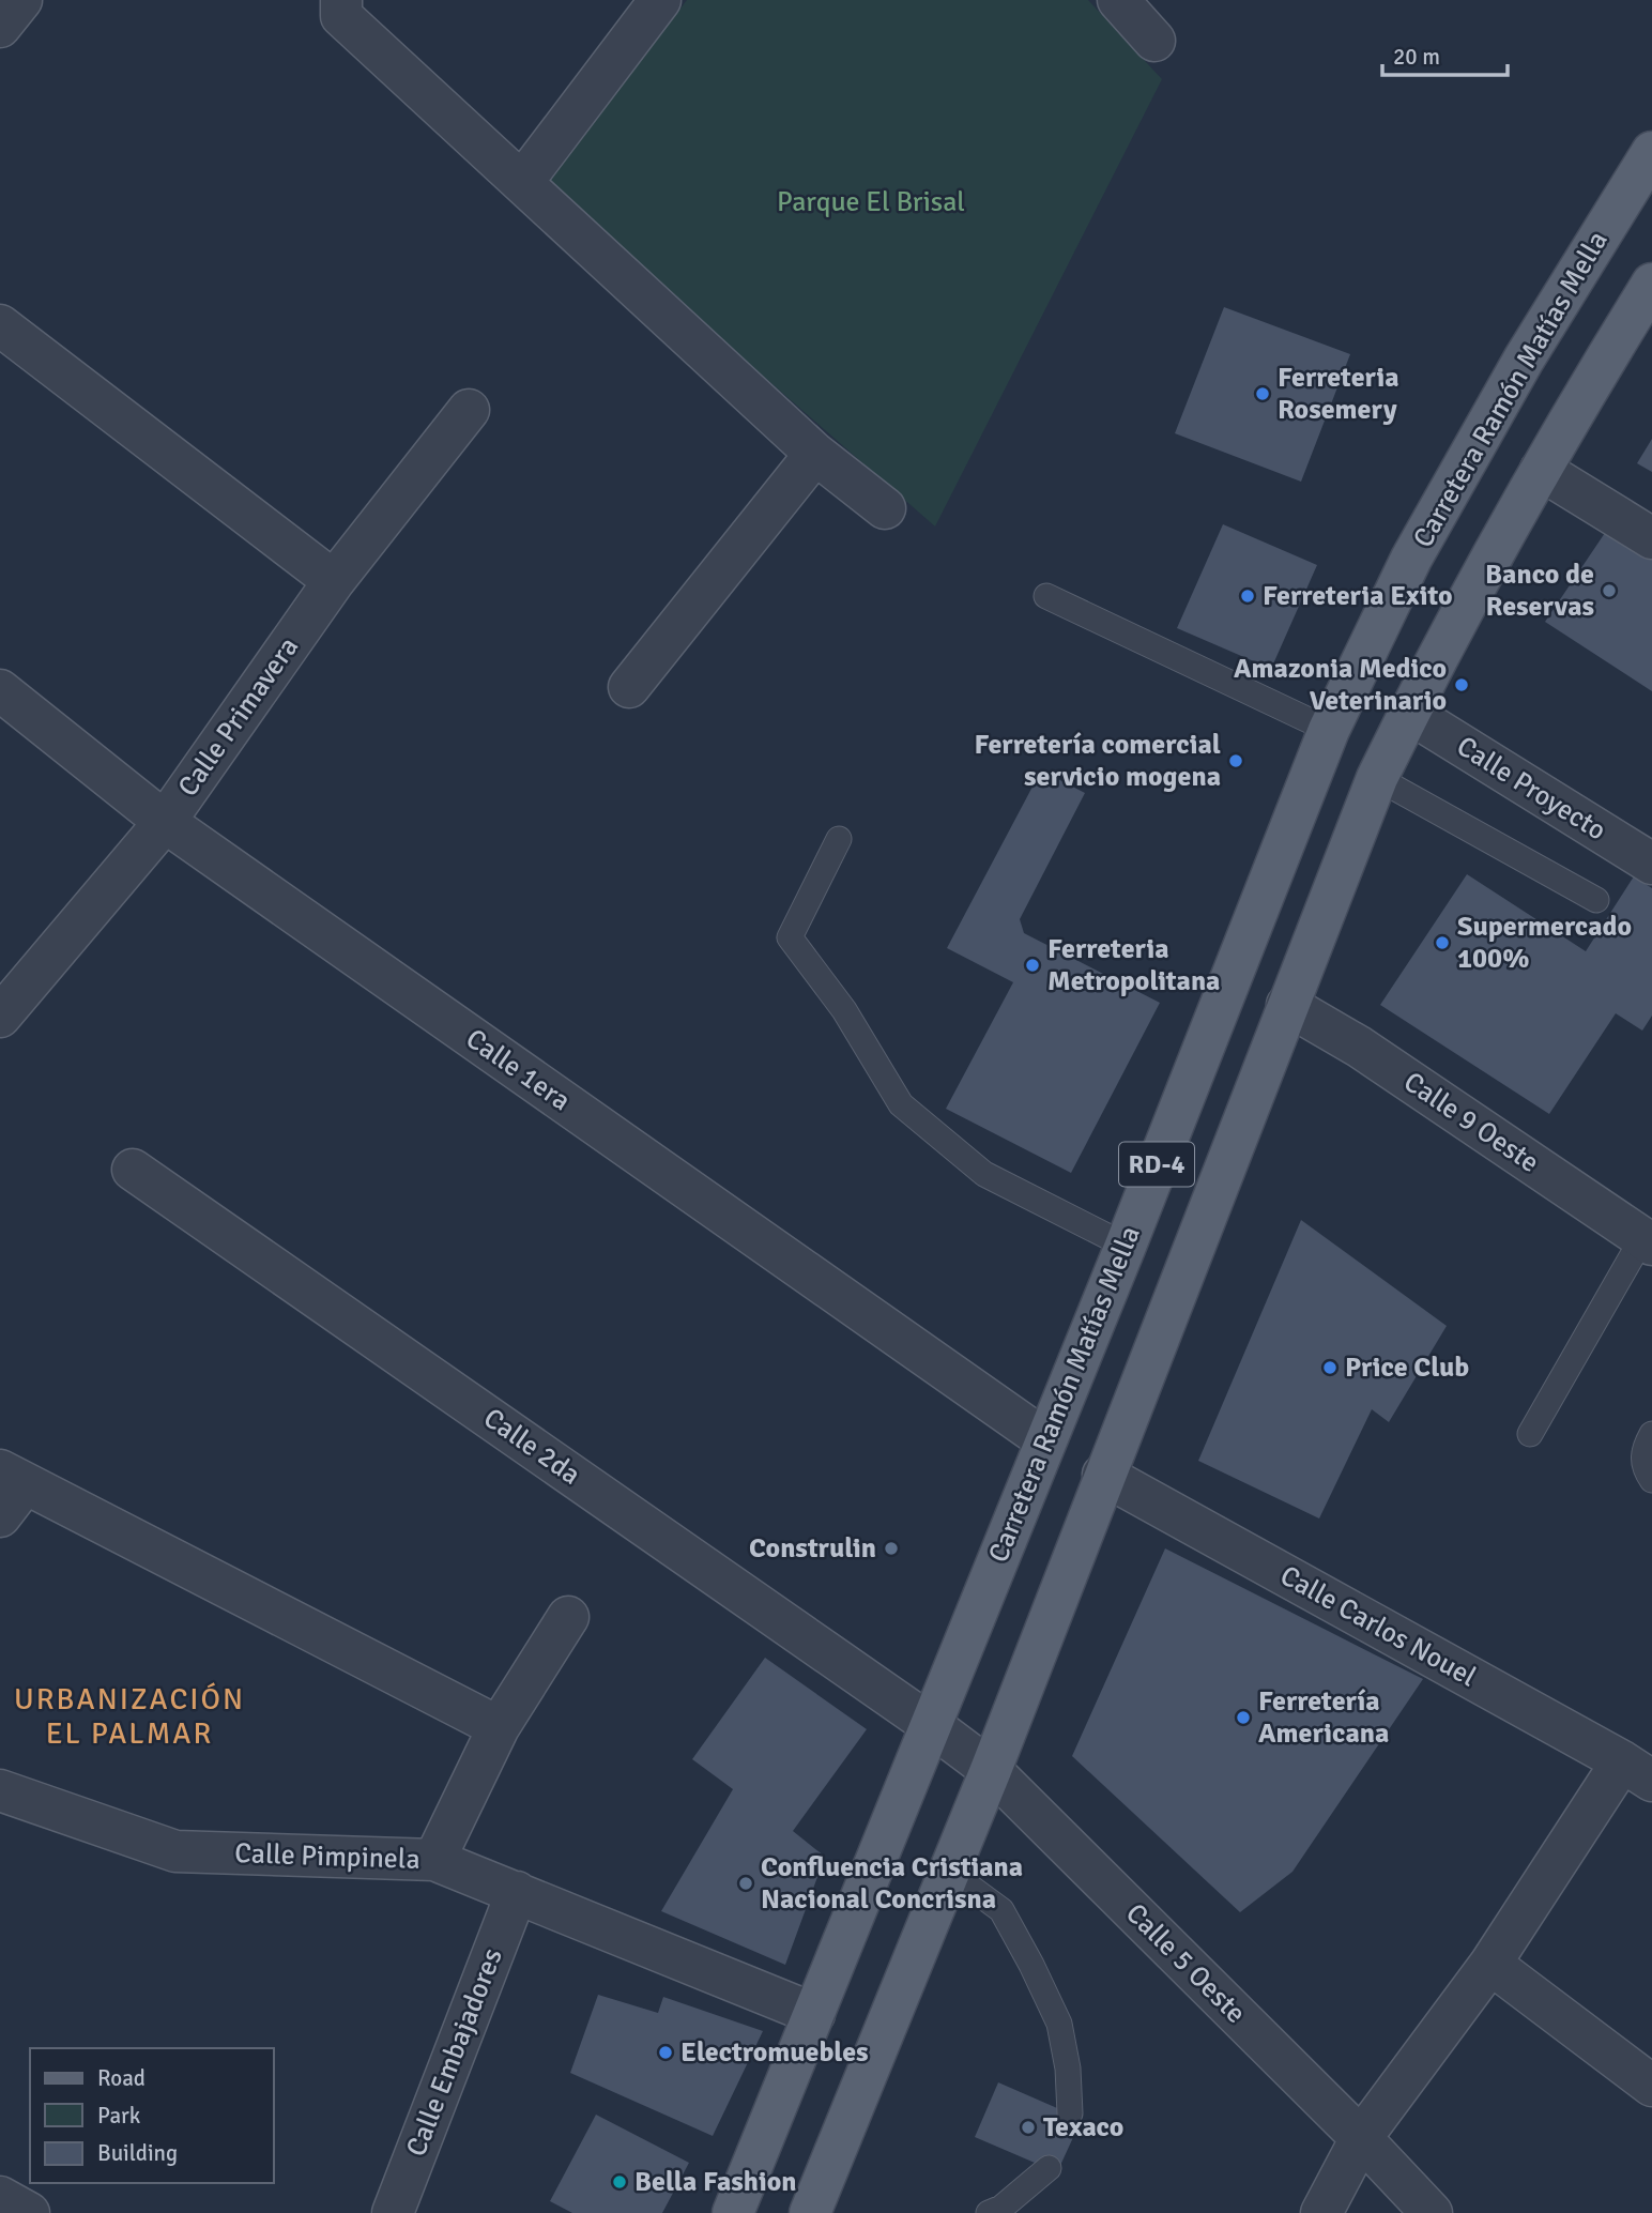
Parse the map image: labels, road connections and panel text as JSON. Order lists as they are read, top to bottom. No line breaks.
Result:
{"streets":{"main road":["Carretera Ramón Matías Mella","RD-4"],"street":["Calle Primavera","Calle Proyecto","Calle 1era","Calle 9 Oeste","Calle 2da","Calle Carlos Nouel","Calle Pimpinela","Calle 5 Oeste","Calle Embajadores"]},"crossings":[["Carretera Ramón Matías Mella","Calle 1era"],["Carretera Ramón Matías Mella","Calle 2da"],["Carretera Ramón Matías Mella","Calle Pimpinela"],["Carretera Ramón Matías Mella","Calle 5 Oeste"],["Calle Primavera","Calle 1era"],["Calle Proyecto","RD-4"],["Calle 9 Oeste","RD-4"],["RD-4","Calle Carlos Nouel"],["RD-4","Calle 5 Oeste"],["Calle 2da","Calle 5 Oeste"],["Calle Pimpinela","Calle Embajadores"]],"districts":["URBANIZACIÓN EL PALMAR"],"parks":["Parque El Brisal"],"places":["Ferreteria Rosemery","Banco de Reservas","Ferreteria Exito","Amazonia Medico Veterinario","Ferretería comercial servicio mogena","Supermercado 100%","Ferreteria Metropolitana","Price Club","Construlin","Ferretería Americana","Confluencia Cristiana Nacional Concrisna","Electromuebles","Texaco","Bella Fashion"],"legend":["Road","Park","Building"],"scale_bar":"20 m"}
